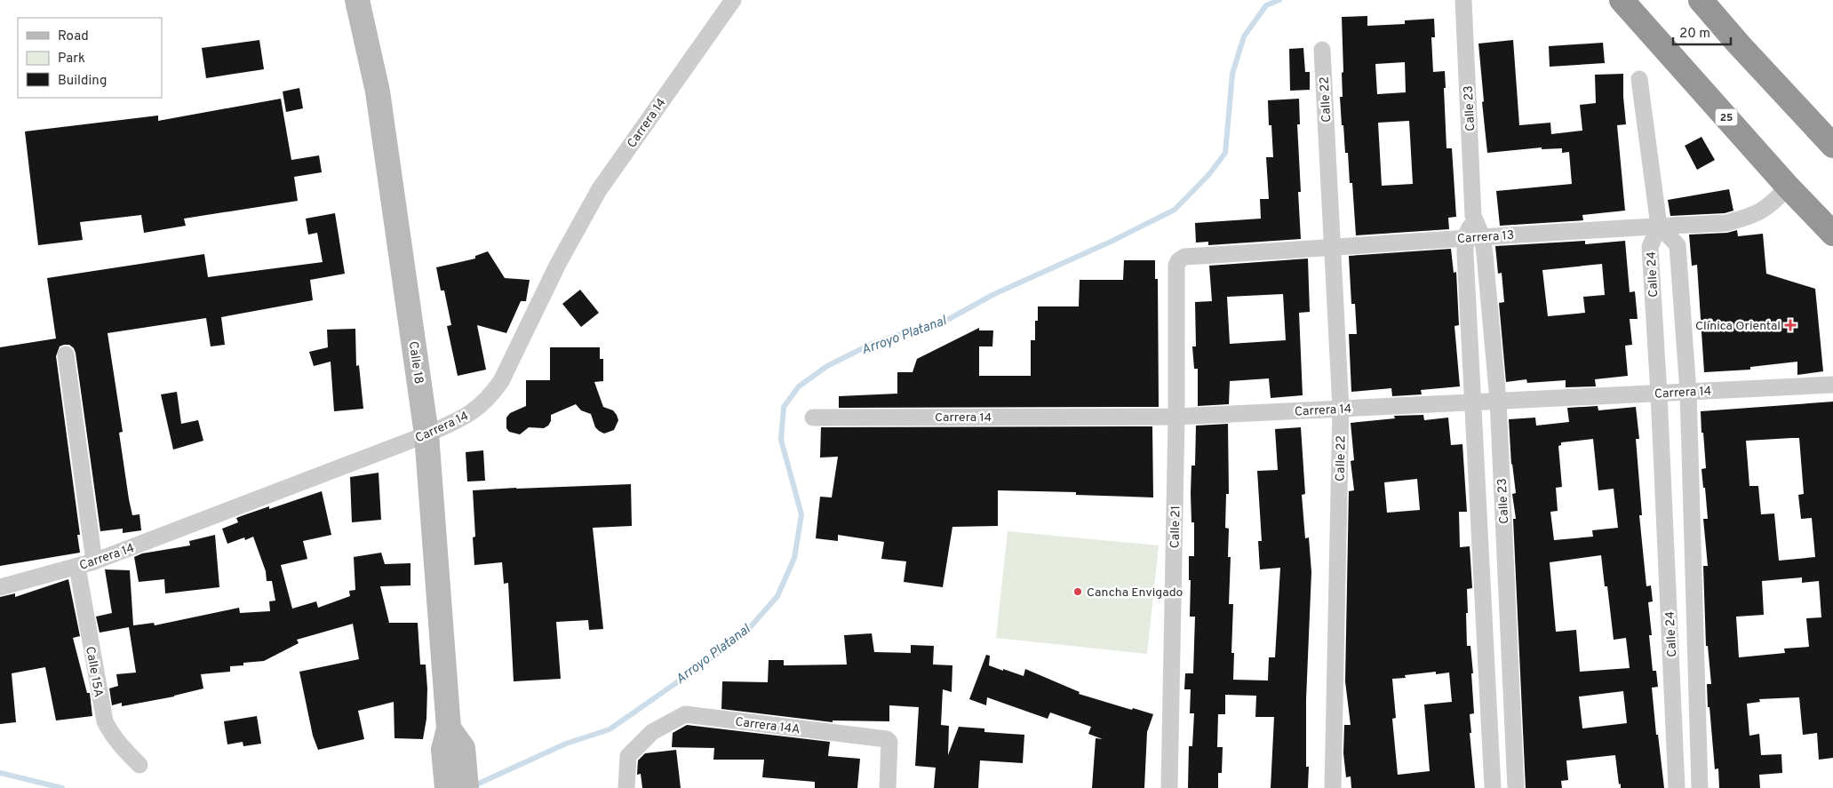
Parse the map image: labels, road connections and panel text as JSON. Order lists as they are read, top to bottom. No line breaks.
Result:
{"streets":{"highway":["25"],"main road":["Calle 18"],"street":["Calle 22","Calle 23","Carrera 14","Carrera 13","Calle 24","Calle 21","Calle 15A","Carrera 14A"]},"crossings":[["Calle 22","Carrera 14"],["Calle 22","Carrera 13"],["Calle 23","Carrera 14"],["Calle 23","Carrera 13"],["25","Carrera 13"],["Carrera 14","Calle 24"],["Carrera 14","Calle 18"],["Carrera 14","Calle 21"],["Carrera 14","Calle 15A"],["Carrera 13","Calle 24"],["Carrera 13","Calle 21"]],"water":["Arroyo Platanal"],"places":{"health":["Clínica Oriental"],"other":["Cancha Envigado"]},"legend":["Road","Park","Building"],"scale_bar":"20 m"}
